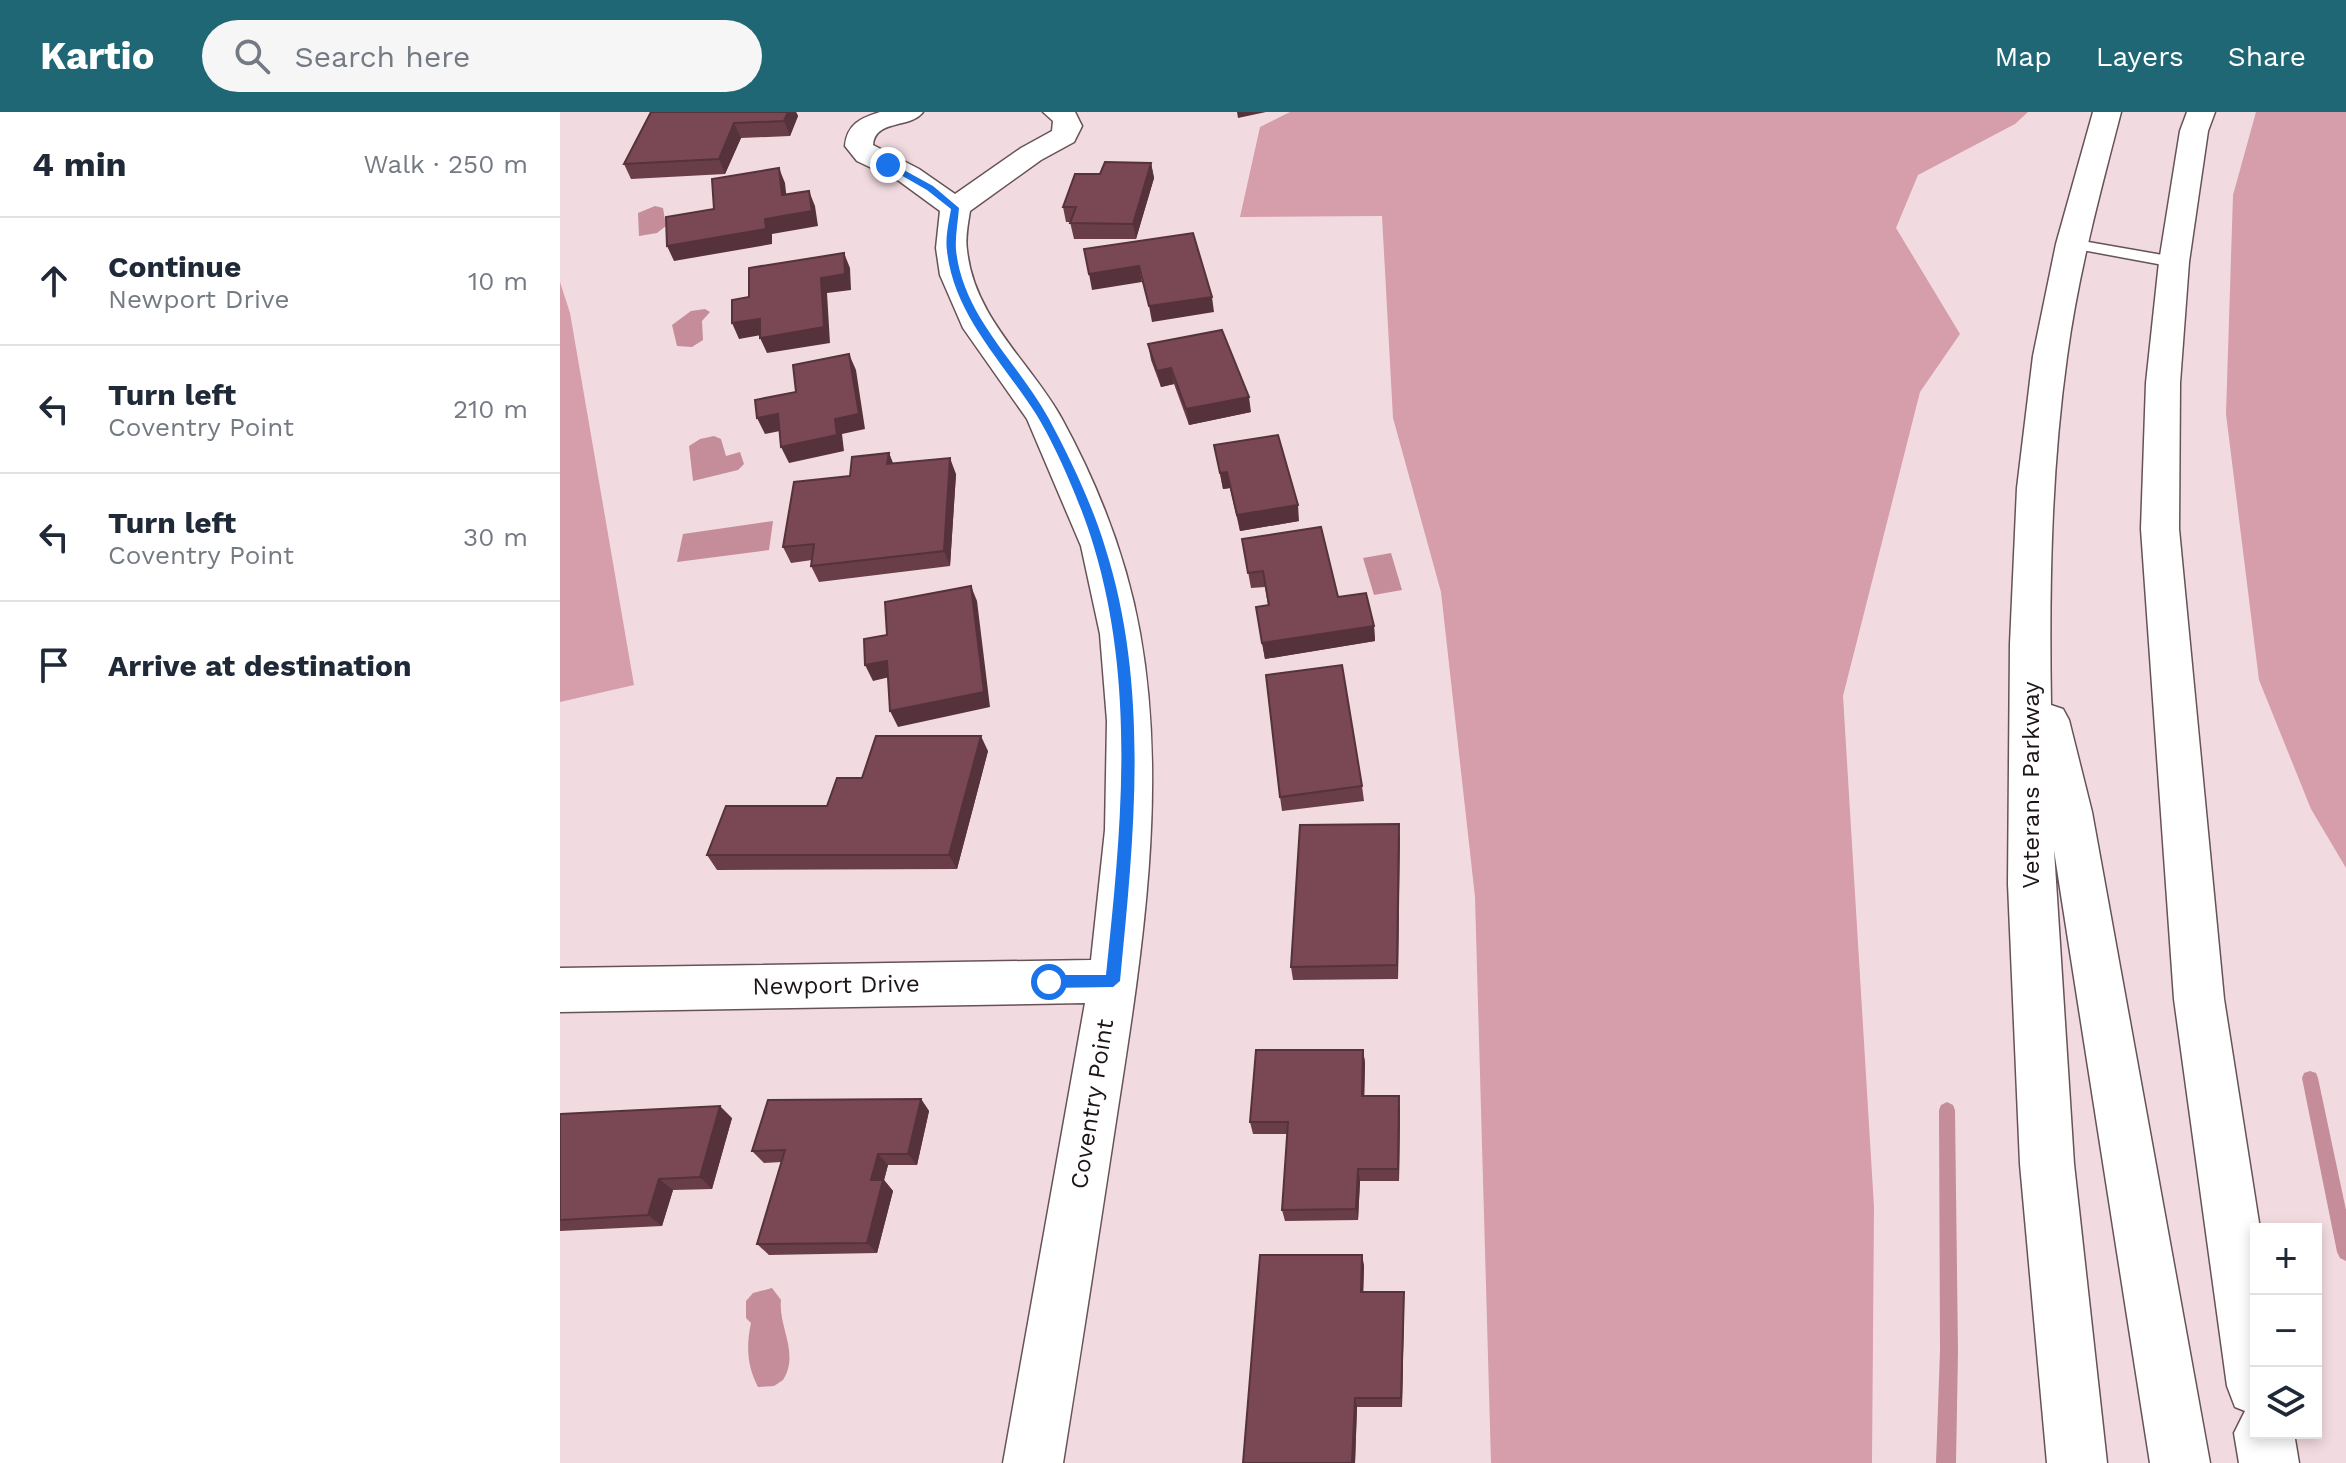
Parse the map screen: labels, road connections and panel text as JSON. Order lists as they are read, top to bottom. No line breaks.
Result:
{"streets":{"main road":["Veterans Parkway","Newport Drive","Coventry Point"]},"crossings":[["Newport Drive","Coventry Point"]],"page":{"header":"Kartio","search":"Search here","nav":["Map","Layers","Share"],"heading":["4 min","Walk · 250 m"],"list":[["Continue","Newport Drive","10 m"],["Turn left","Coventry Point","210 m"],["Turn left","Coventry Point","30 m"],"Arrive at destination"],"map_buttons":["+","−"]}}
